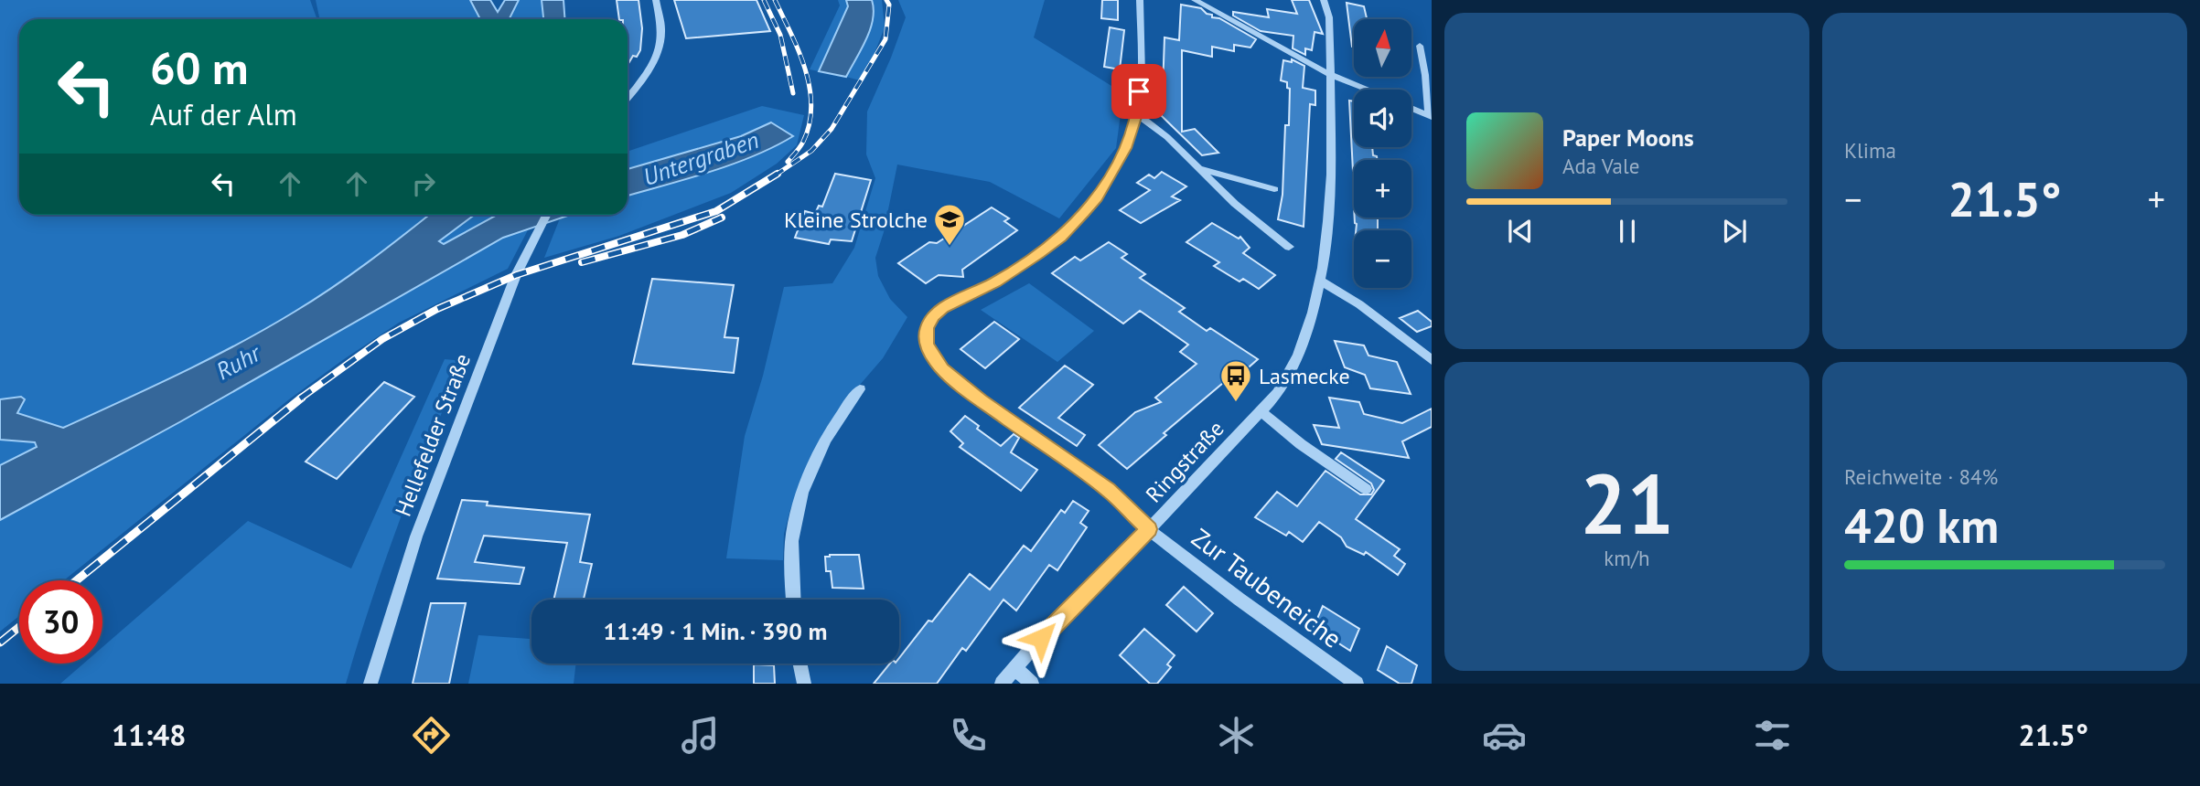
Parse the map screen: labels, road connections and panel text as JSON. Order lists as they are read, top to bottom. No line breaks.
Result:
{"streets":{"street":["Hellefelder Straße","Ringstraße","Zur Taubeneiche"]},"crossings":[["Ringstraße","Zur Taubeneiche"]],"water":["Untergraben","Ruhr"],"places":{"school or university":["Kleine Strolche"],"bus stop":["Lasmecke"]},"north":"top","page":{"tile":["Klima",["21","km/h"],["Reichweite · 84%","420 km"]],"map_buttons":["+","−"],"turn":["60 m","Auf der Alm"],"song":["Paper Moons","Ada Vale"],"heat":["−","21.5°","+"],"limit":"30","trip":"11:49 · 1 Min. · 390 m","tabs":["11:48","21.5°"]}}
